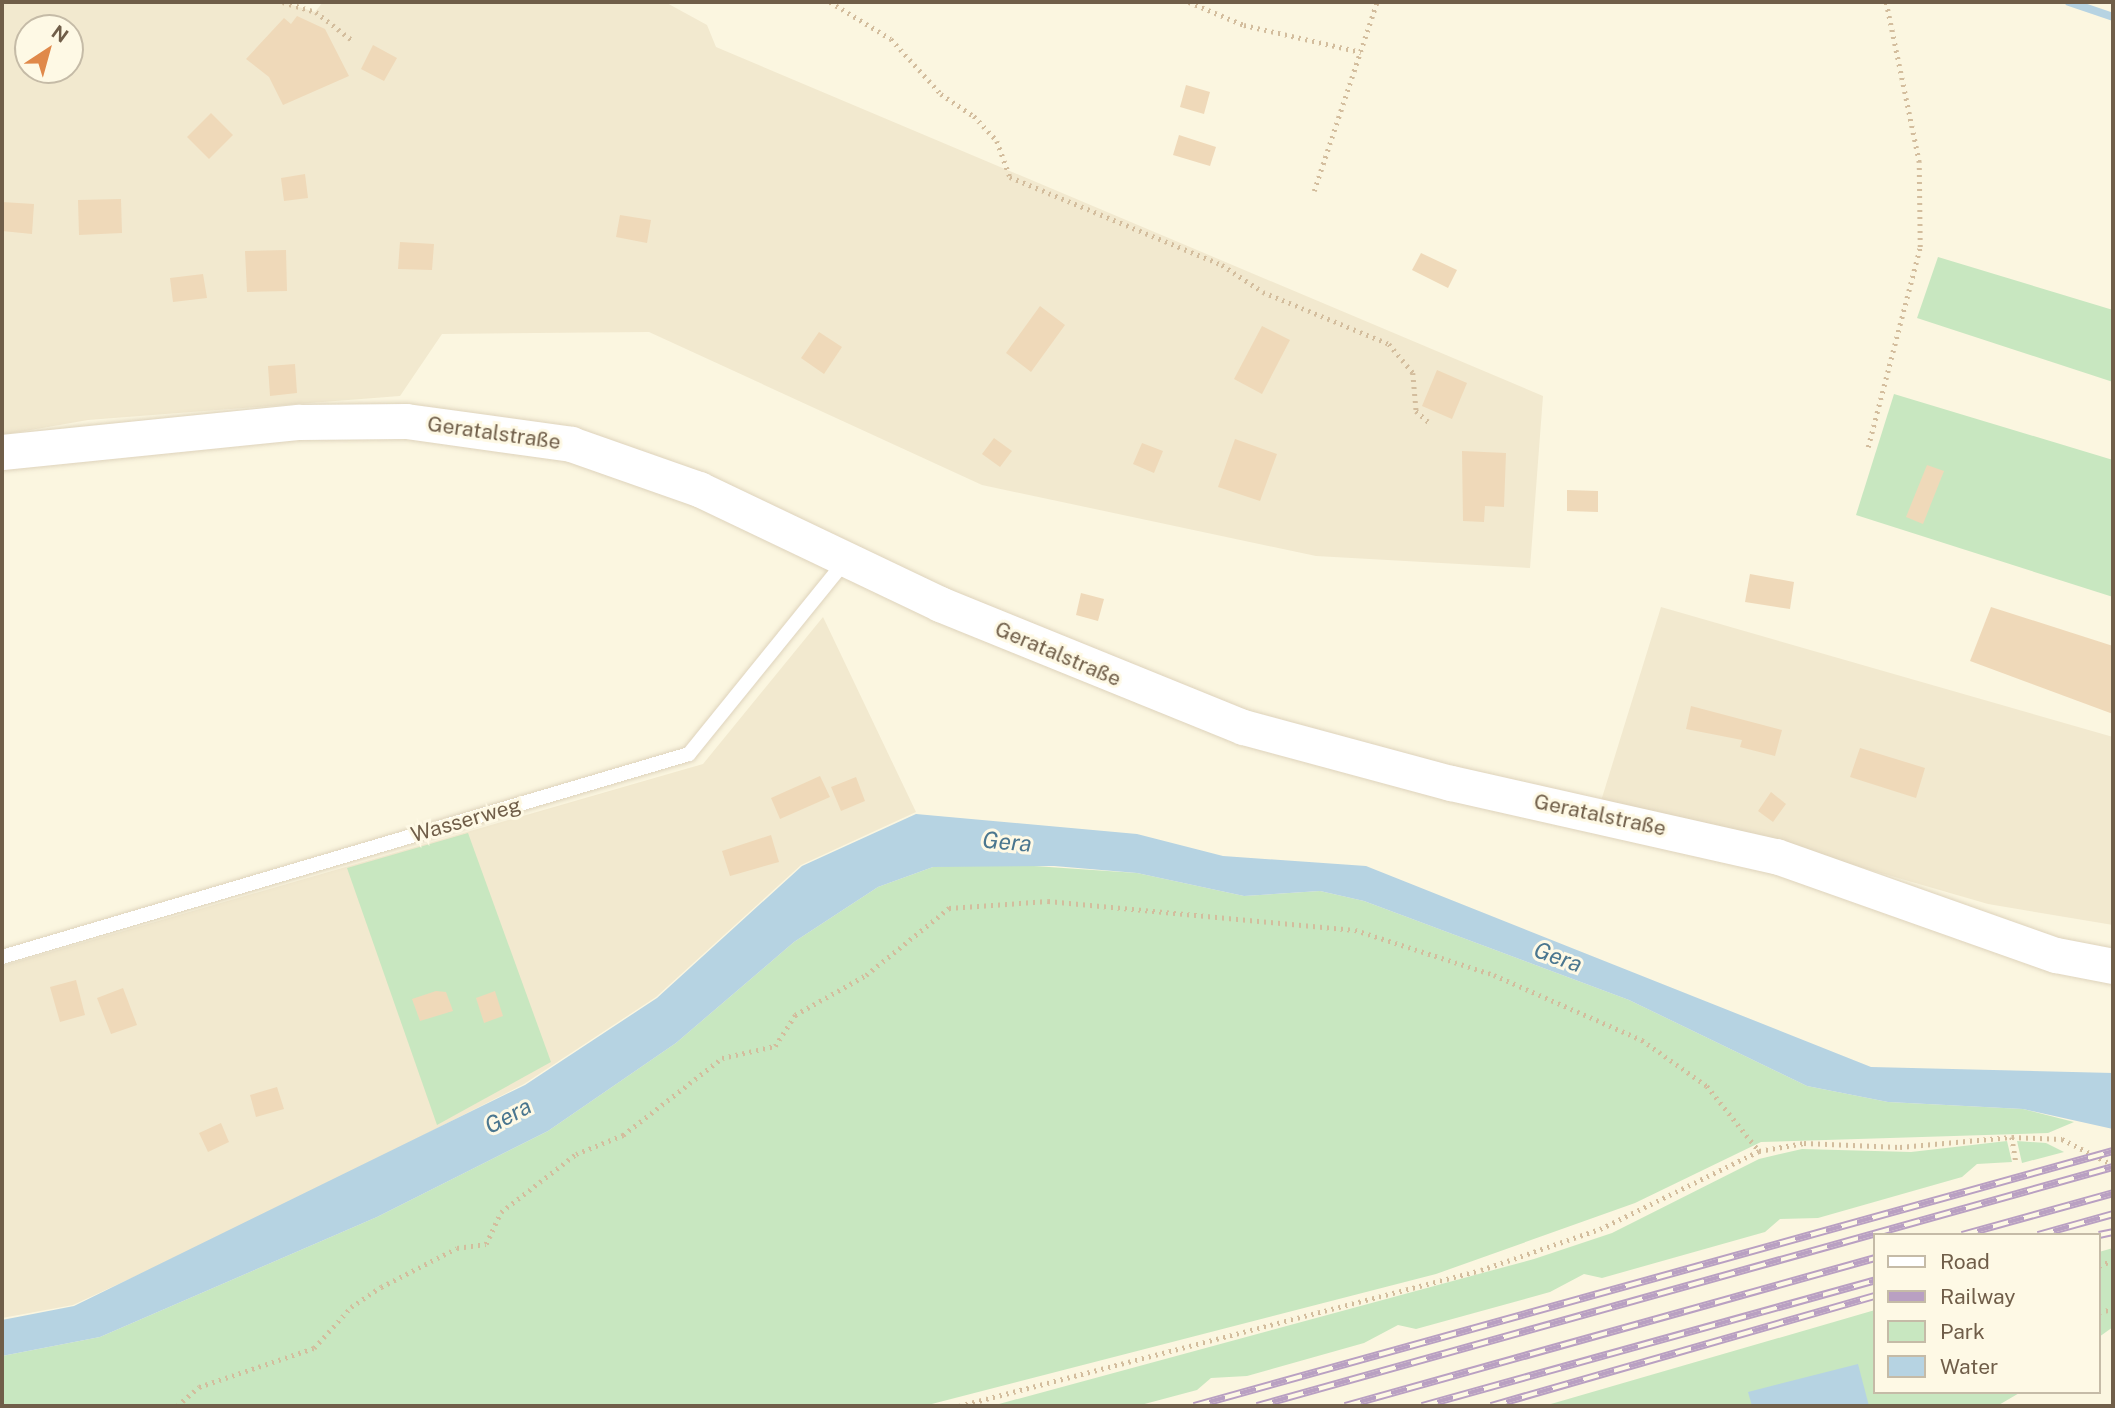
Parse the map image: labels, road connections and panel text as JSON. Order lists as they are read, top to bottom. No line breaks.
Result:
{"streets":{"street":["Geratalstraße"],"lane":["Wasserweg"]},"crossings":[["Geratalstraße","Wasserweg"]],"water":["Gera"],"legend":["Road","Railway","Park","Water"],"north":"top right"}
